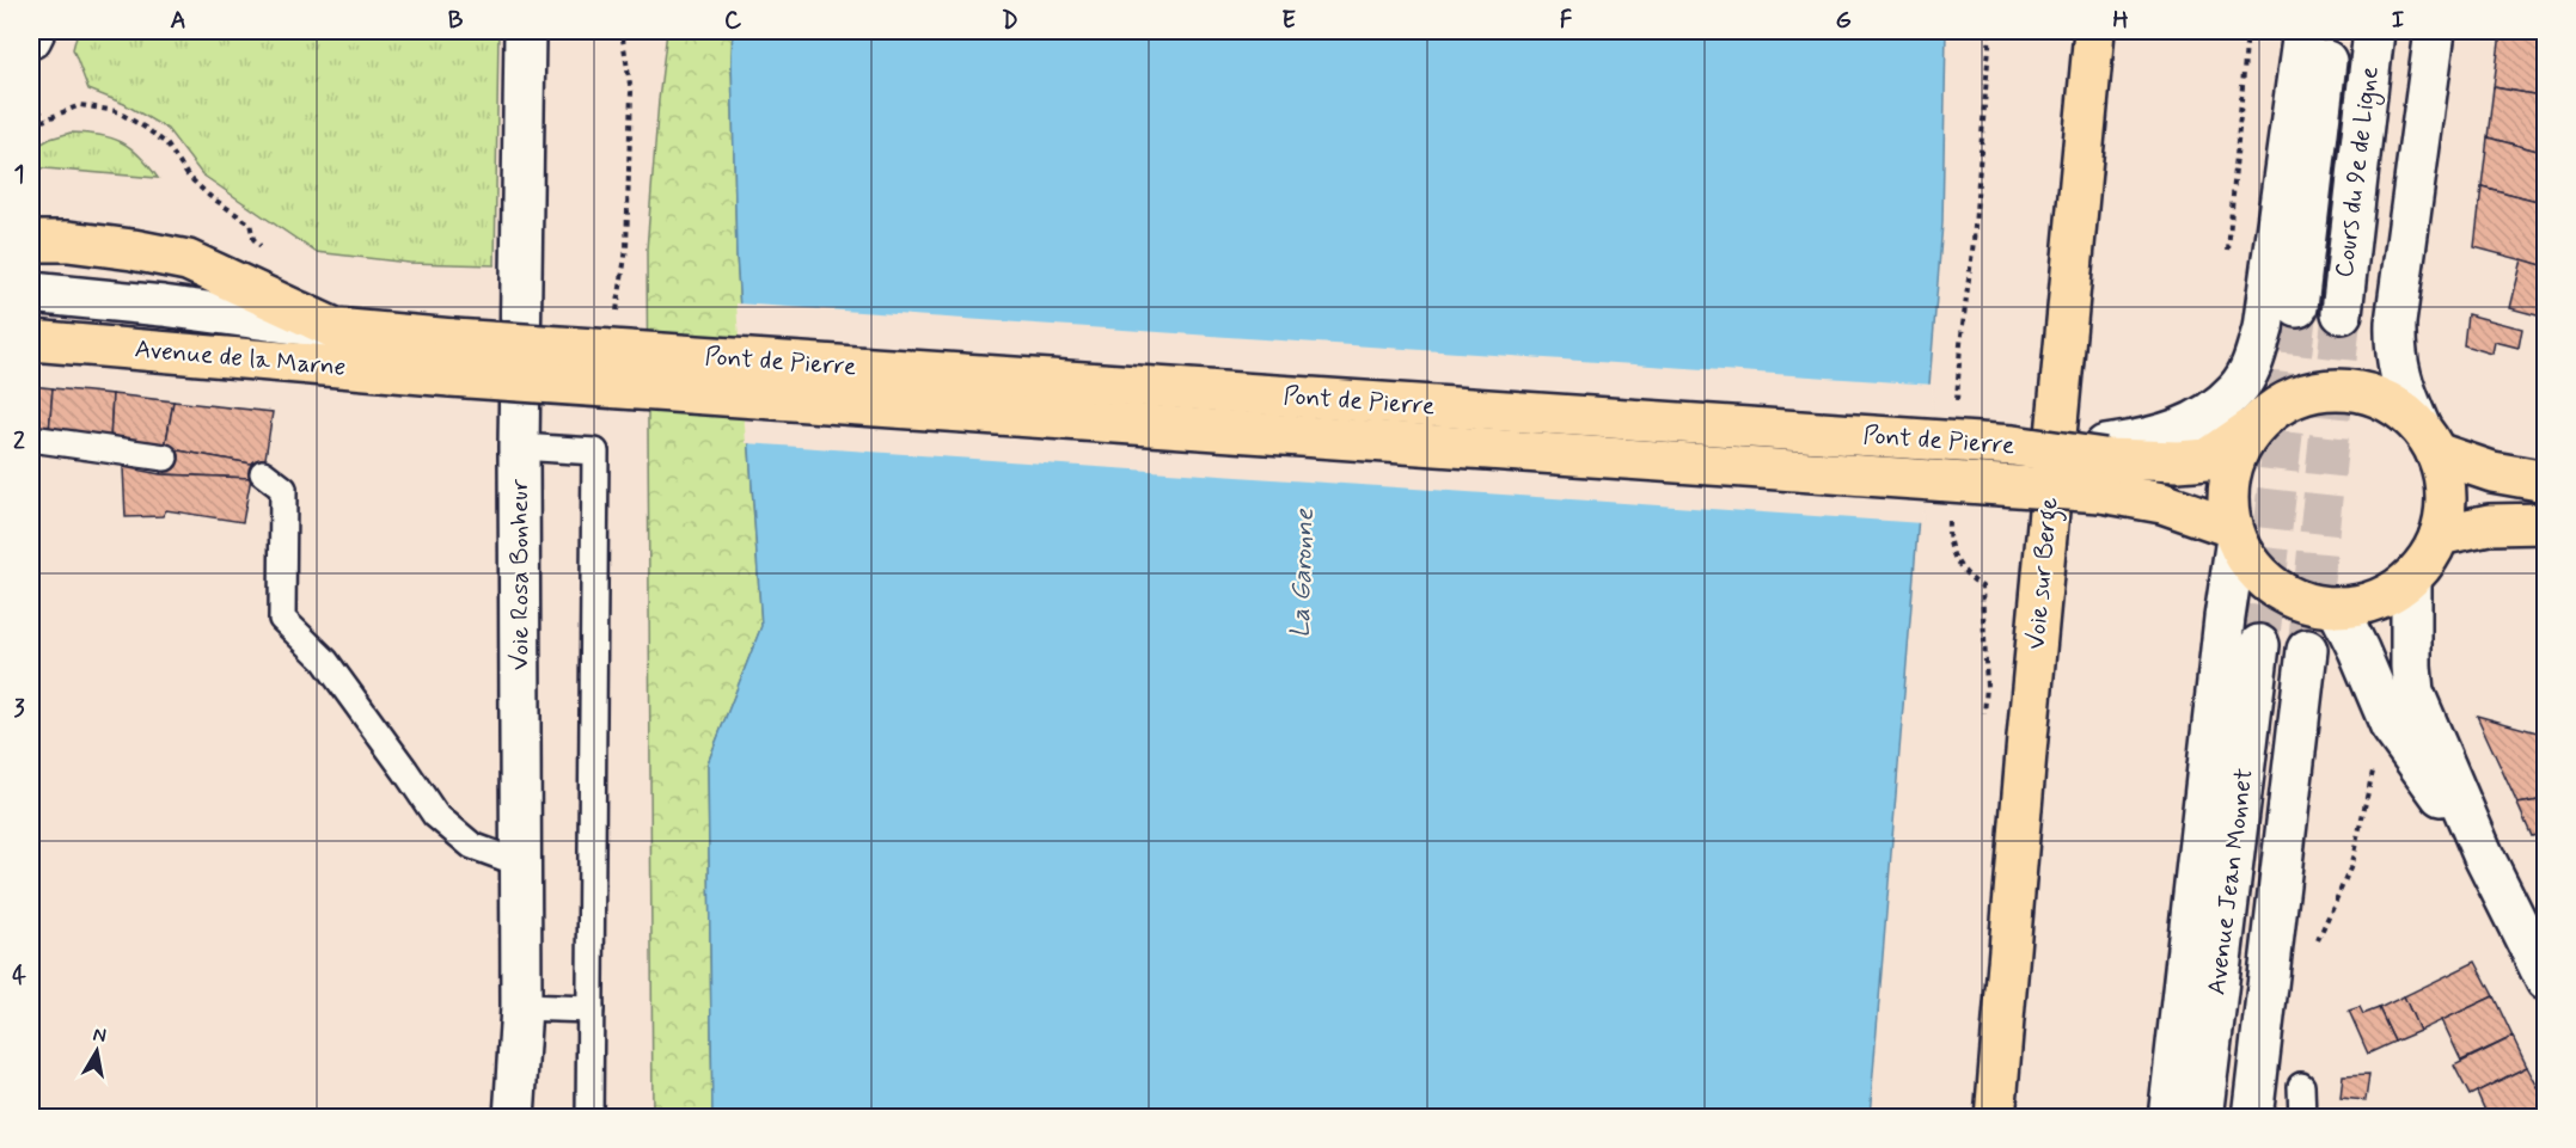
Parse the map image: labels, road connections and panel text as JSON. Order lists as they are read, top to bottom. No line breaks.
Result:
{"streets":{"main road":["Cours du 9e de Ligne","Avenue de la Marne","Pont de Pierre","Voie sur Berge","Voie Rosa Bonheur","Avenue Jean Monnet"]},"crossings":[["Avenue de la Marne","Pont de Pierre"]],"water":["La Garonne"],"north":"top","grid":{"columns":["A","B","C","D","E","F","G","H","I"],"rows":["1","2","3","4"]}}
